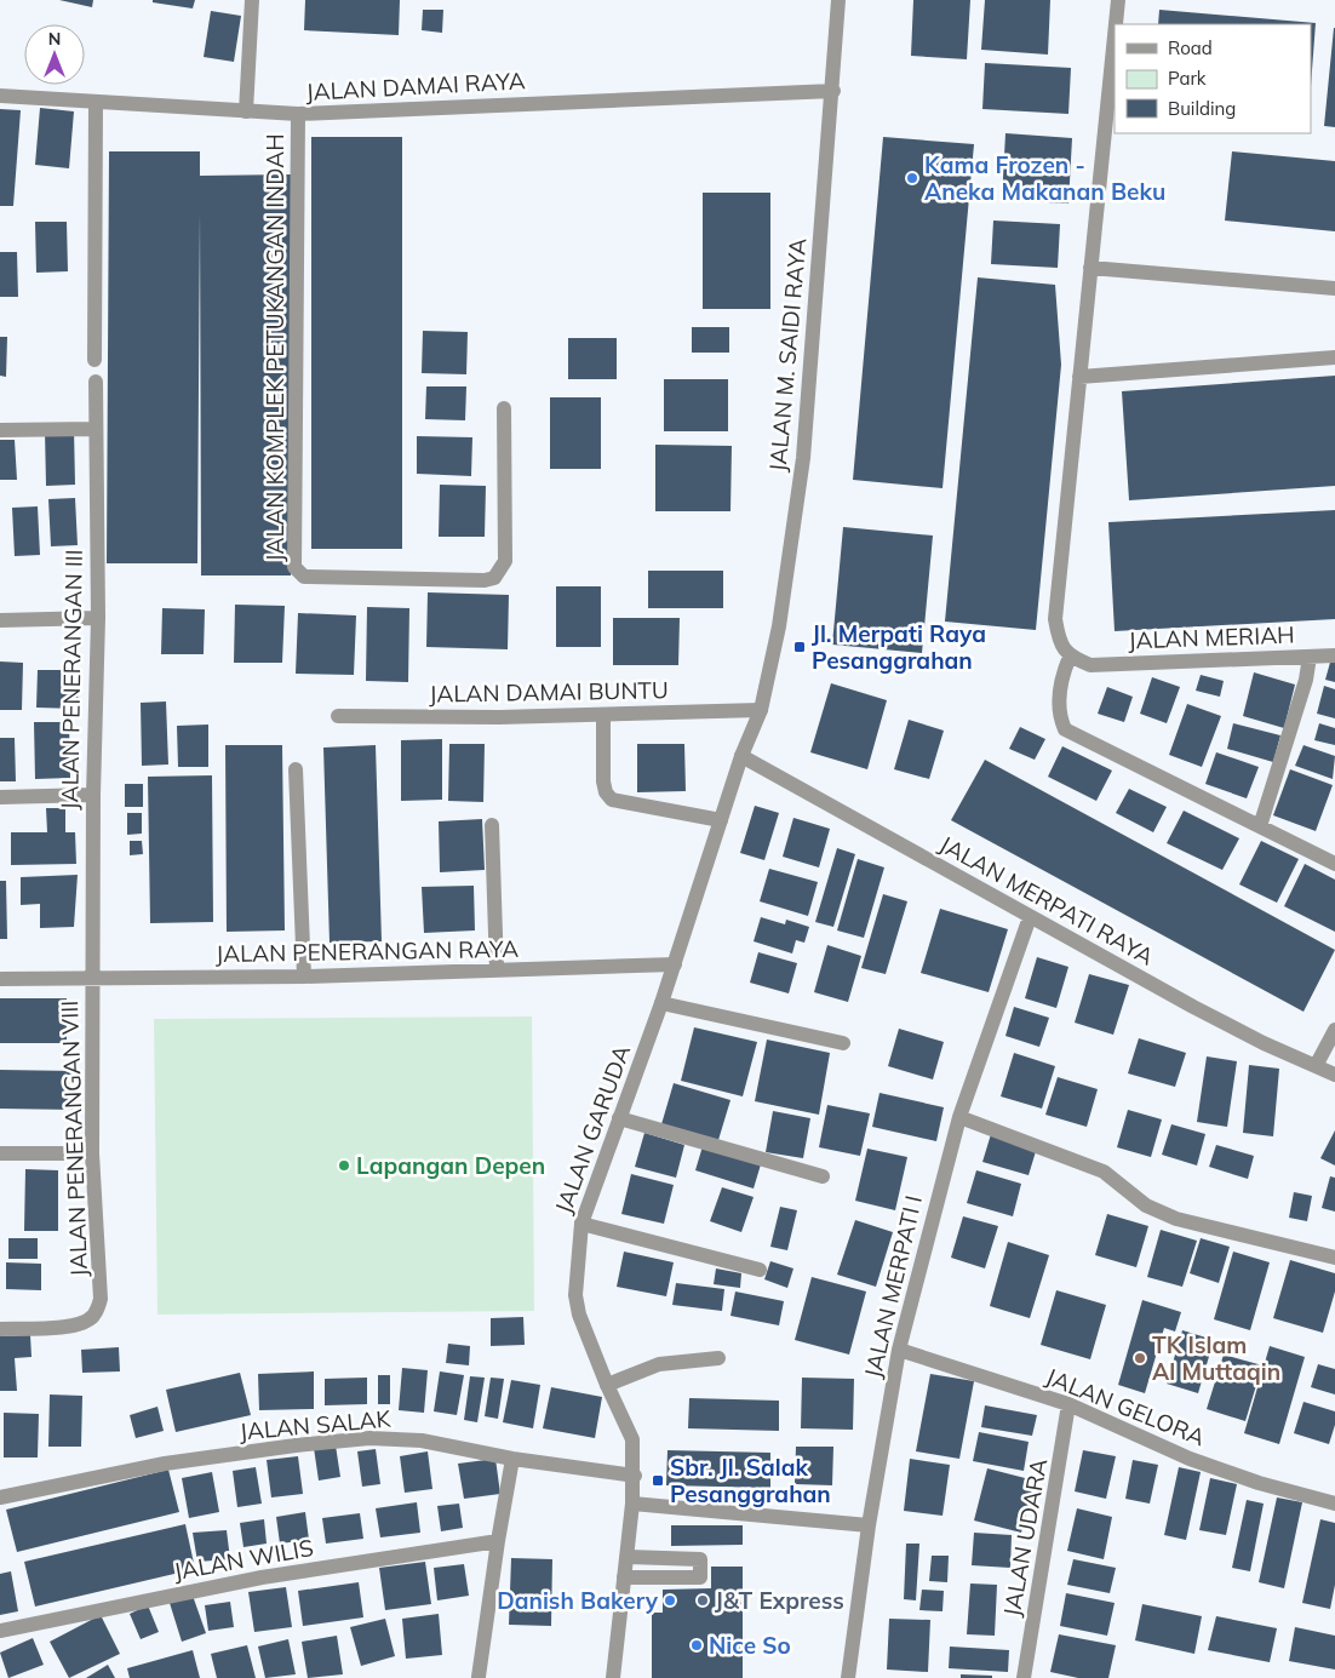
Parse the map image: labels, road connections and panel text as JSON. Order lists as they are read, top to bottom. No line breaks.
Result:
{"streets":{"street":["JALAN DAMAI RAYA","JALAN KOMPLEK PETUKANGAN INDAH","JALAN M. SAIDI RAYA","JALAN MERIAH","JALAN PENERANGAN III","JALAN DAMAI BUNTU","JALAN MERPATI RAYA","JALAN PENERANGAN RAYA","JALAN GARUDA","JALAN PENERANGAN VIII","JALAN MERPATI I","JALAN GELORA","JALAN SALAK","JALAN UDARA","JALAN WILIS"]},"crossings":[["JALAN DAMAI RAYA","JALAN KOMPLEK PETUKANGAN INDAH"],["JALAN DAMAI RAYA","JALAN M. SAIDI RAYA"],["JALAN M. SAIDI RAYA","JALAN DAMAI BUNTU"],["JALAN M. SAIDI RAYA","JALAN GARUDA"],["JALAN PENERANGAN III","JALAN PENERANGAN RAYA"],["JALAN PENERANGAN III","JALAN PENERANGAN VIII"],["JALAN DAMAI BUNTU","JALAN GARUDA"],["JALAN MERPATI RAYA","JALAN GARUDA"],["JALAN MERPATI RAYA","JALAN MERPATI I"],["JALAN PENERANGAN RAYA","JALAN GARUDA"],["JALAN PENERANGAN RAYA","JALAN PENERANGAN VIII"],["JALAN GARUDA","JALAN SALAK"],["JALAN MERPATI I","JALAN GELORA"],["JALAN GELORA","JALAN UDARA"]],"places":{"other":["Kama Frozen - Aneka Makanan Beku","Lapangan Depen","TK Islam Al Muttaqin","Danish Bakery","J&T Express","Nice So"],"transit":["Jl. Merpati Raya Pesanggrahan","Sbr. Jl. Salak Pesanggrahan"]},"legend":["Road","Park","Building"],"north":"top"}
